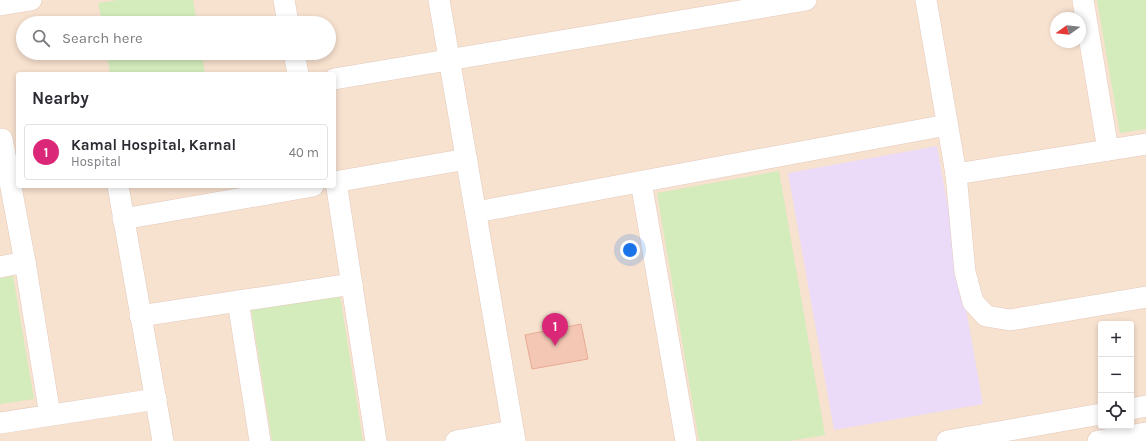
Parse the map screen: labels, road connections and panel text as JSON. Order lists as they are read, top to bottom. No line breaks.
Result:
{"north":"left","page":{"search":"Search here","heading":"Nearby","list":[{"mark":"1","name":"Kamal Hospital, Karnal","note":"Hospital","value":"40 m"}],"pins":"1","map_buttons":["+","−"]}}
